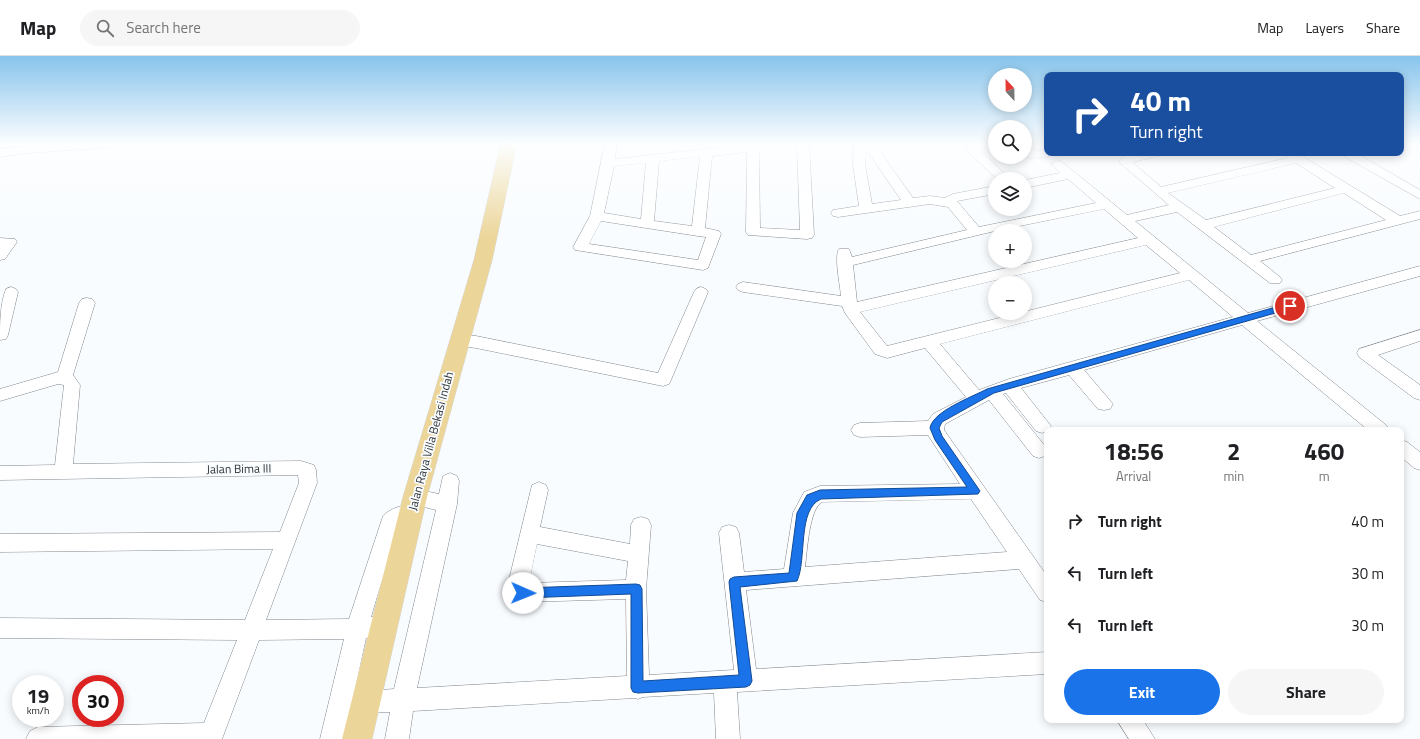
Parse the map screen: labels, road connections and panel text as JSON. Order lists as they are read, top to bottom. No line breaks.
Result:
{"streets":{"main road":["Jalan Raya Villa Bekasi Indah"],"street":["Jalan Bima III"]},"north":"top","page":{"header":"Map","search":"Search here","nav":["Map","Layers","Share"],"map_buttons":["+","−"],"turn":["40 m","Turn right"],"eta":["18:56","Arrival","2","min","460","m"],"list":[{"name":"Turn right","value":"40 m"},{"name":"Turn left","value":"30 m"},{"name":"Turn left","value":"30 m"}],"buttons":["Exit","Share"],"speed":"19 km/h","limit":"30"}}
